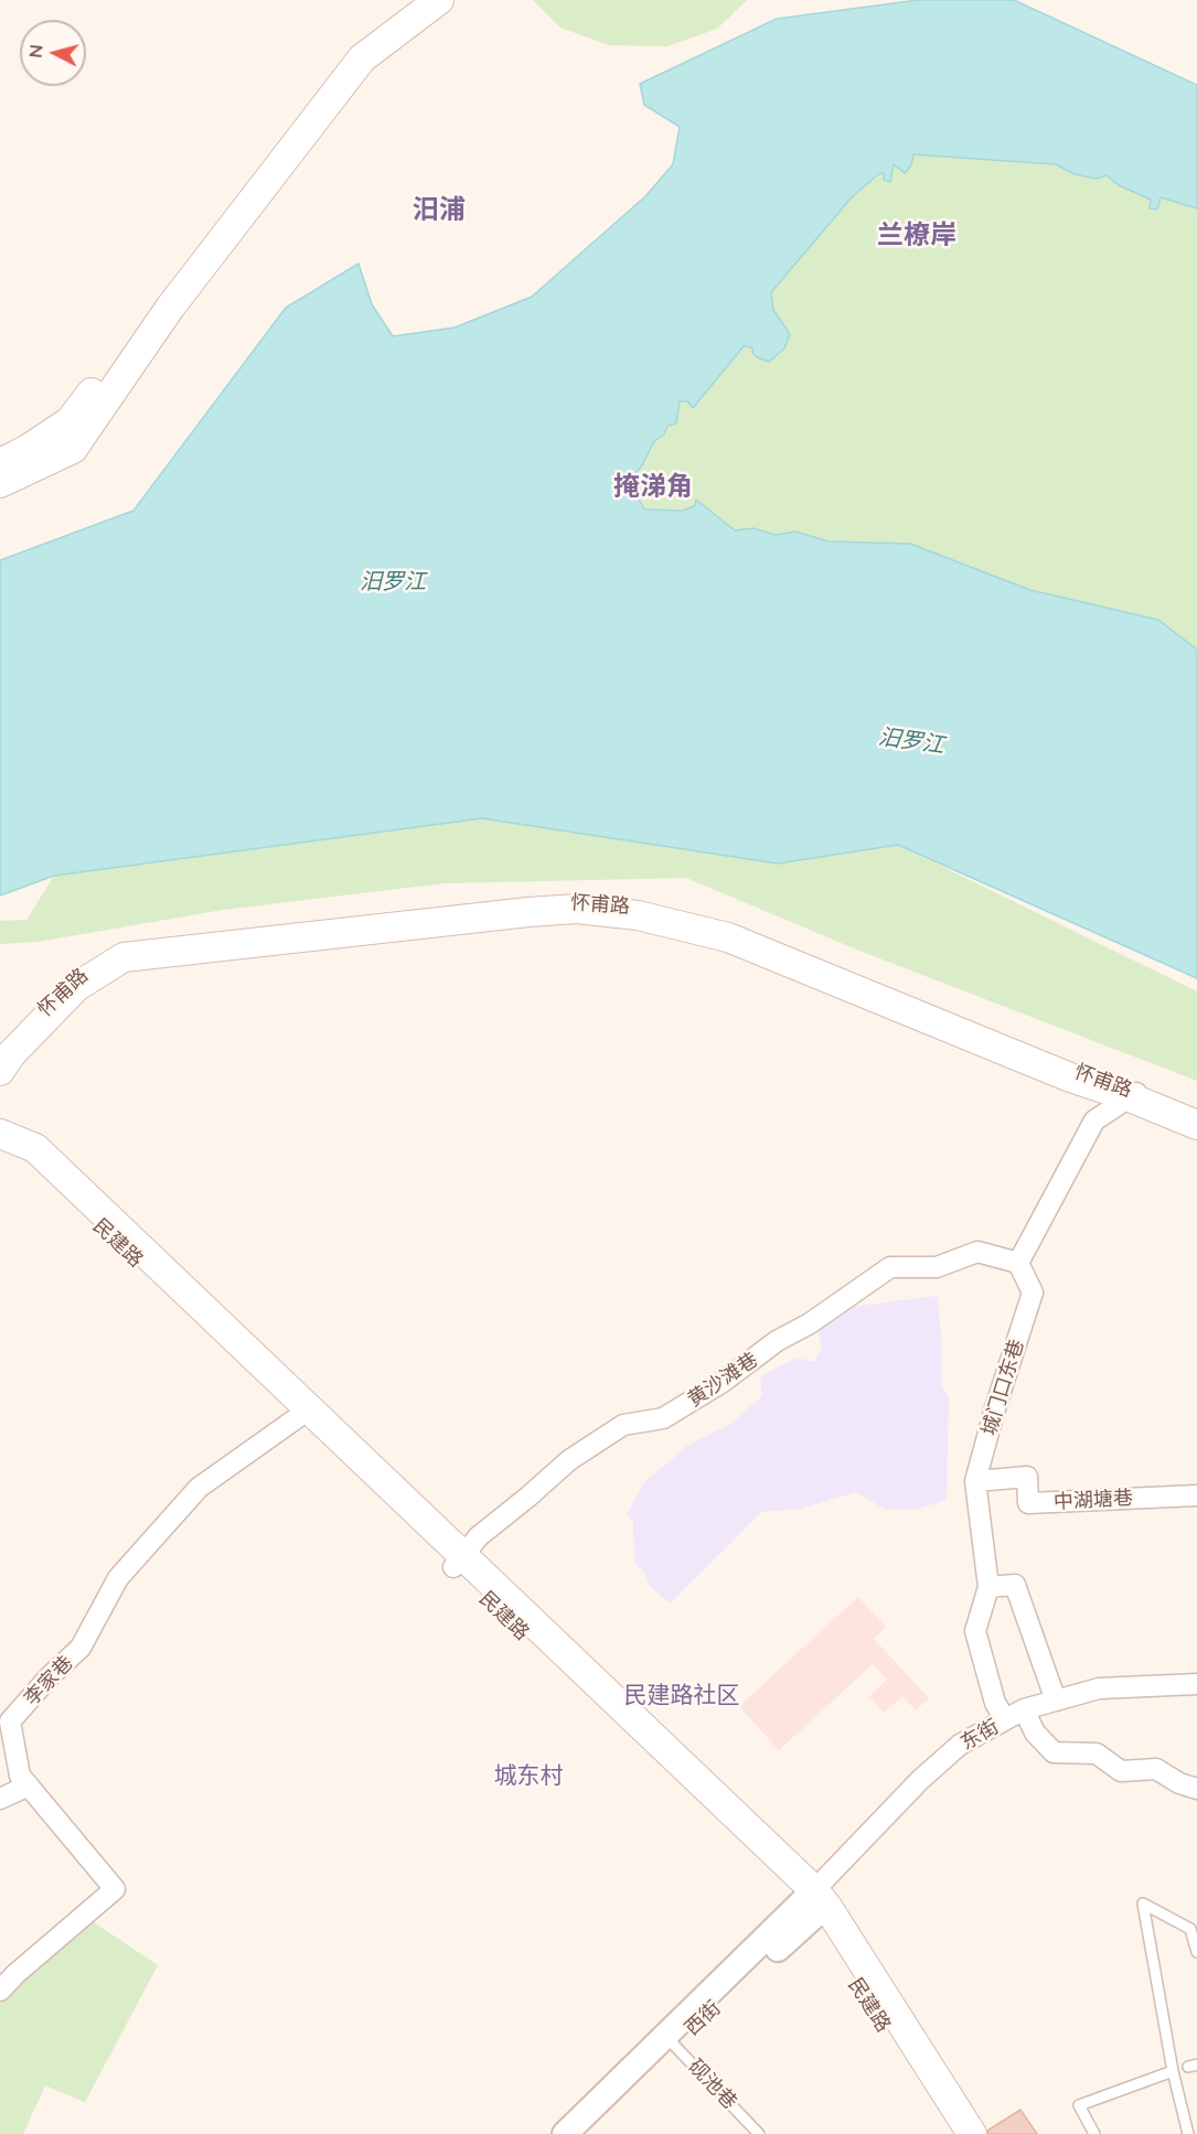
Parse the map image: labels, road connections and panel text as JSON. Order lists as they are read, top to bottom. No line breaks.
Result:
{"streets":{"main road":["怀甫路","民建路"],"street":["黄沙滩巷","城门口东巷","中湖塘巷","李家巷","东街","西街"],"lane":["砚池巷"]},"crossings":[["民建路","黄沙滩巷"],["民建路","李家巷"],["民建路","东街"],["民建路","西街"],["黄沙滩巷","城门口东巷"],["城门口东巷","中湖塘巷"],["城门口东巷","东街"],["东街","西街"],["西街","砚池巷"]],"districts":["汨浦","兰橑岸","掩涕角","民建路社区","城东村"],"water":["汨罗江"],"north":"left"}
